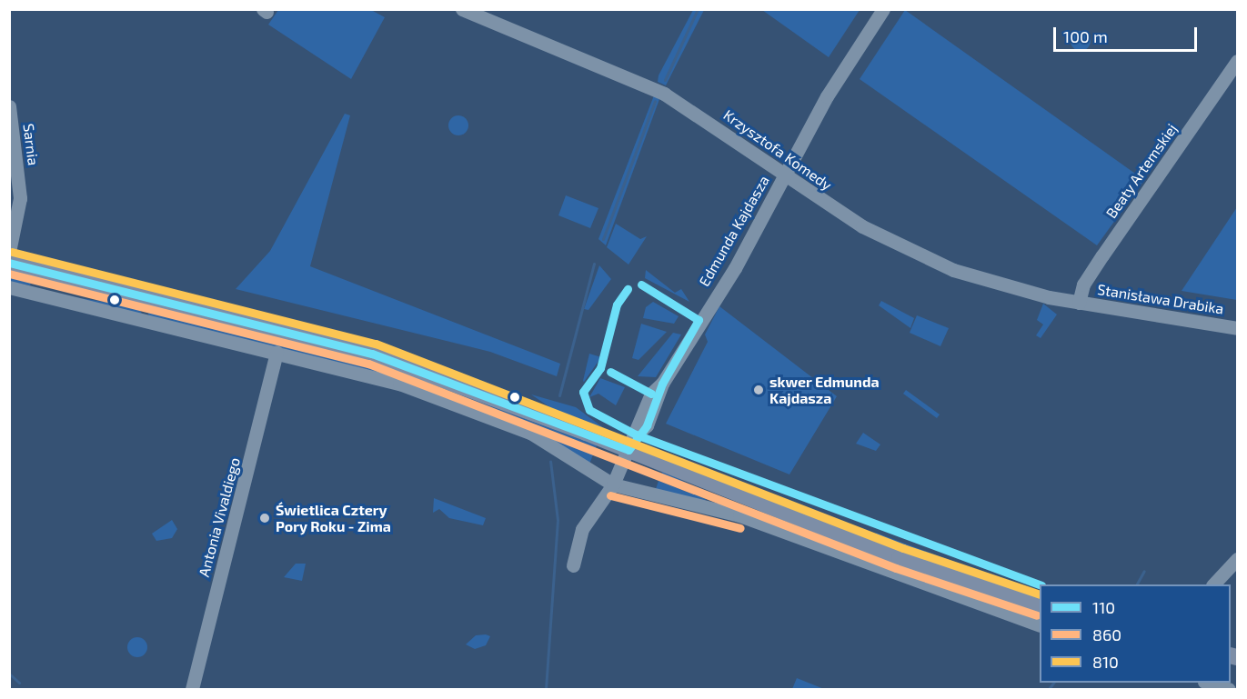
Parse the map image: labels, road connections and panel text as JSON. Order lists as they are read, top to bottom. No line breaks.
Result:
{"streets":{"street":["Sarnia","Krzysztofa Komedy","Beaty Artemskiej","Edmunda Kajdasza","Stanisława Drabika","Antonia Vivaldiego"]},"crossings":[["Krzysztofa Komedy","Beaty Artemskiej"],["Krzysztofa Komedy","Edmunda Kajdasza"],["Krzysztofa Komedy","Stanisława Drabika"],["Beaty Artemskiej","Stanisława Drabika"]],"places":["skwer Edmunda Kajdasza","Świetlica Cztery Pory Roku - Zima"],"lines":["transit line 810","transit line 110","transit line 860"],"legend":["110","860","810"],"scale_bar":"100 m"}
